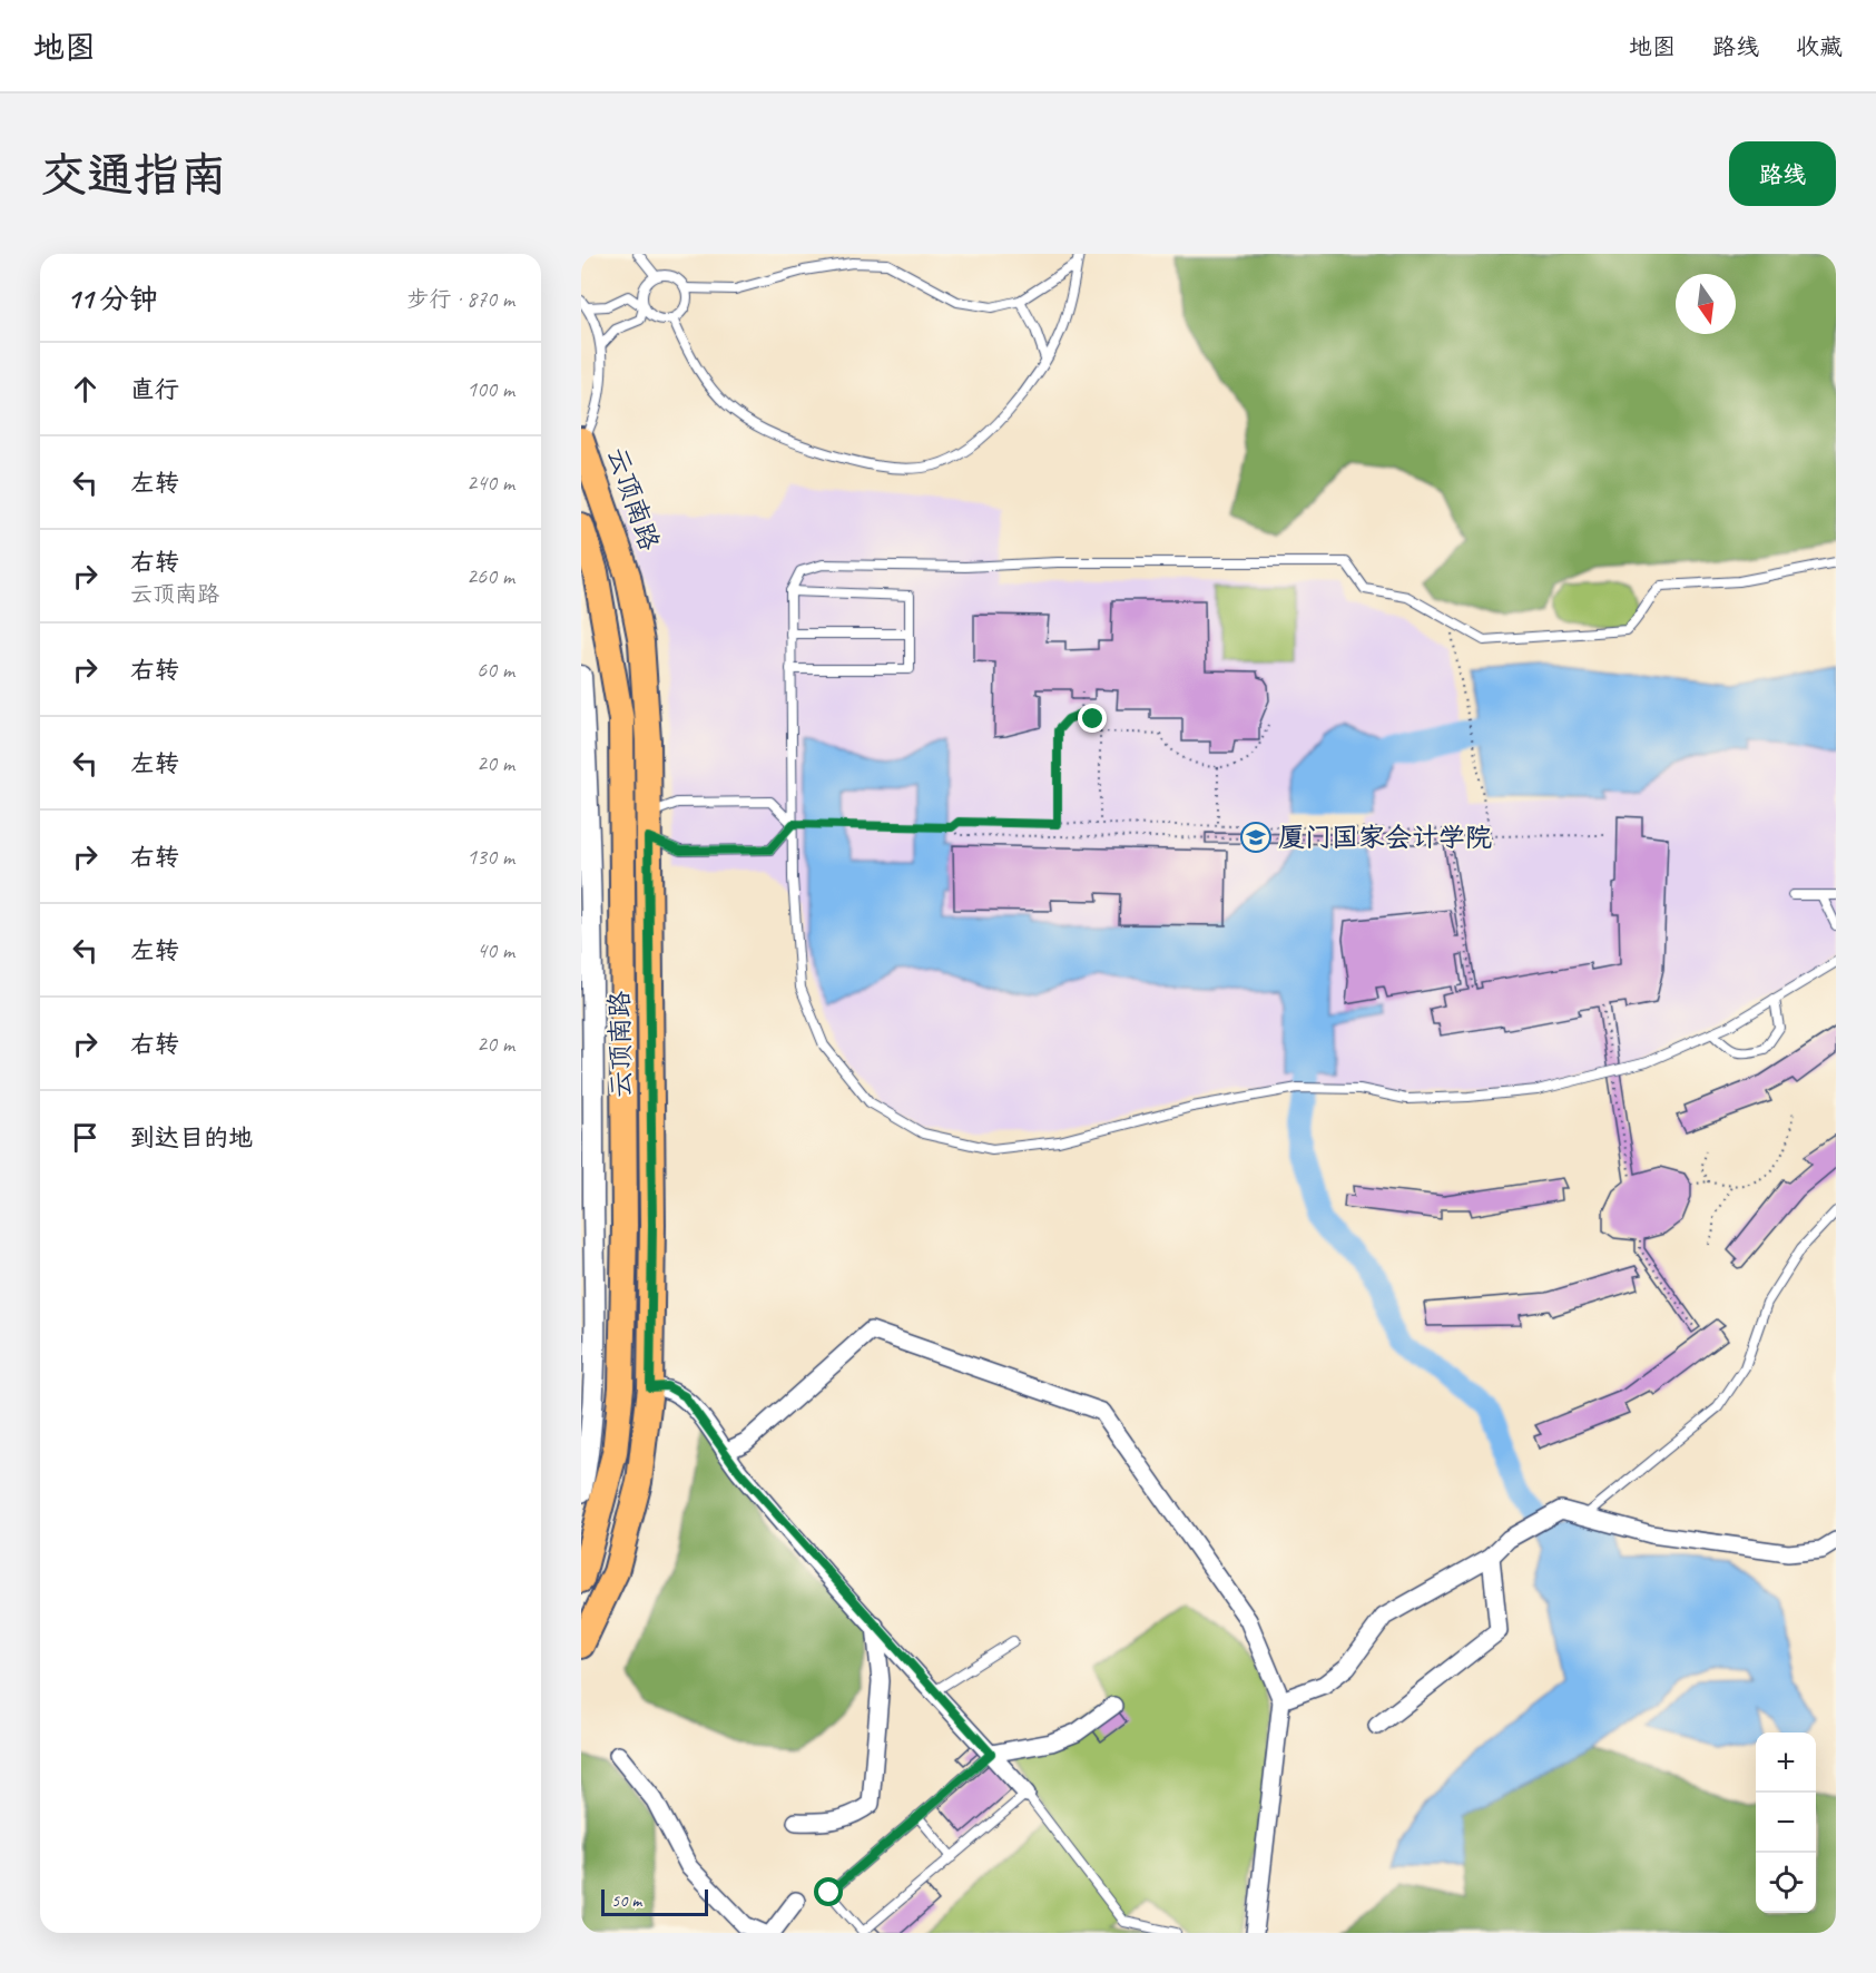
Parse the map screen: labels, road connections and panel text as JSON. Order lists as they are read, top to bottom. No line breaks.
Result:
{"streets":{"main road":["云顶南路"]},"places":{"school or university":["厦门国家会计学院"]},"scale_bar":"50 m","north":"bottom","page":{"header":"地图","nav":["地图","路线","收藏"],"buttons":"路线","title":"交通指南","heading":["11 分钟","步行 · 870 m"],"list":[["直行","100 m"],["左转","240 m"],["右转","云顶南路","260 m"],["右转","60 m"],["左转","20 m"],["右转","130 m"],["左转","40 m"],["右转","20 m"],"到达目的地"],"map_buttons":["+","−"],"scale":"50 m"}}
